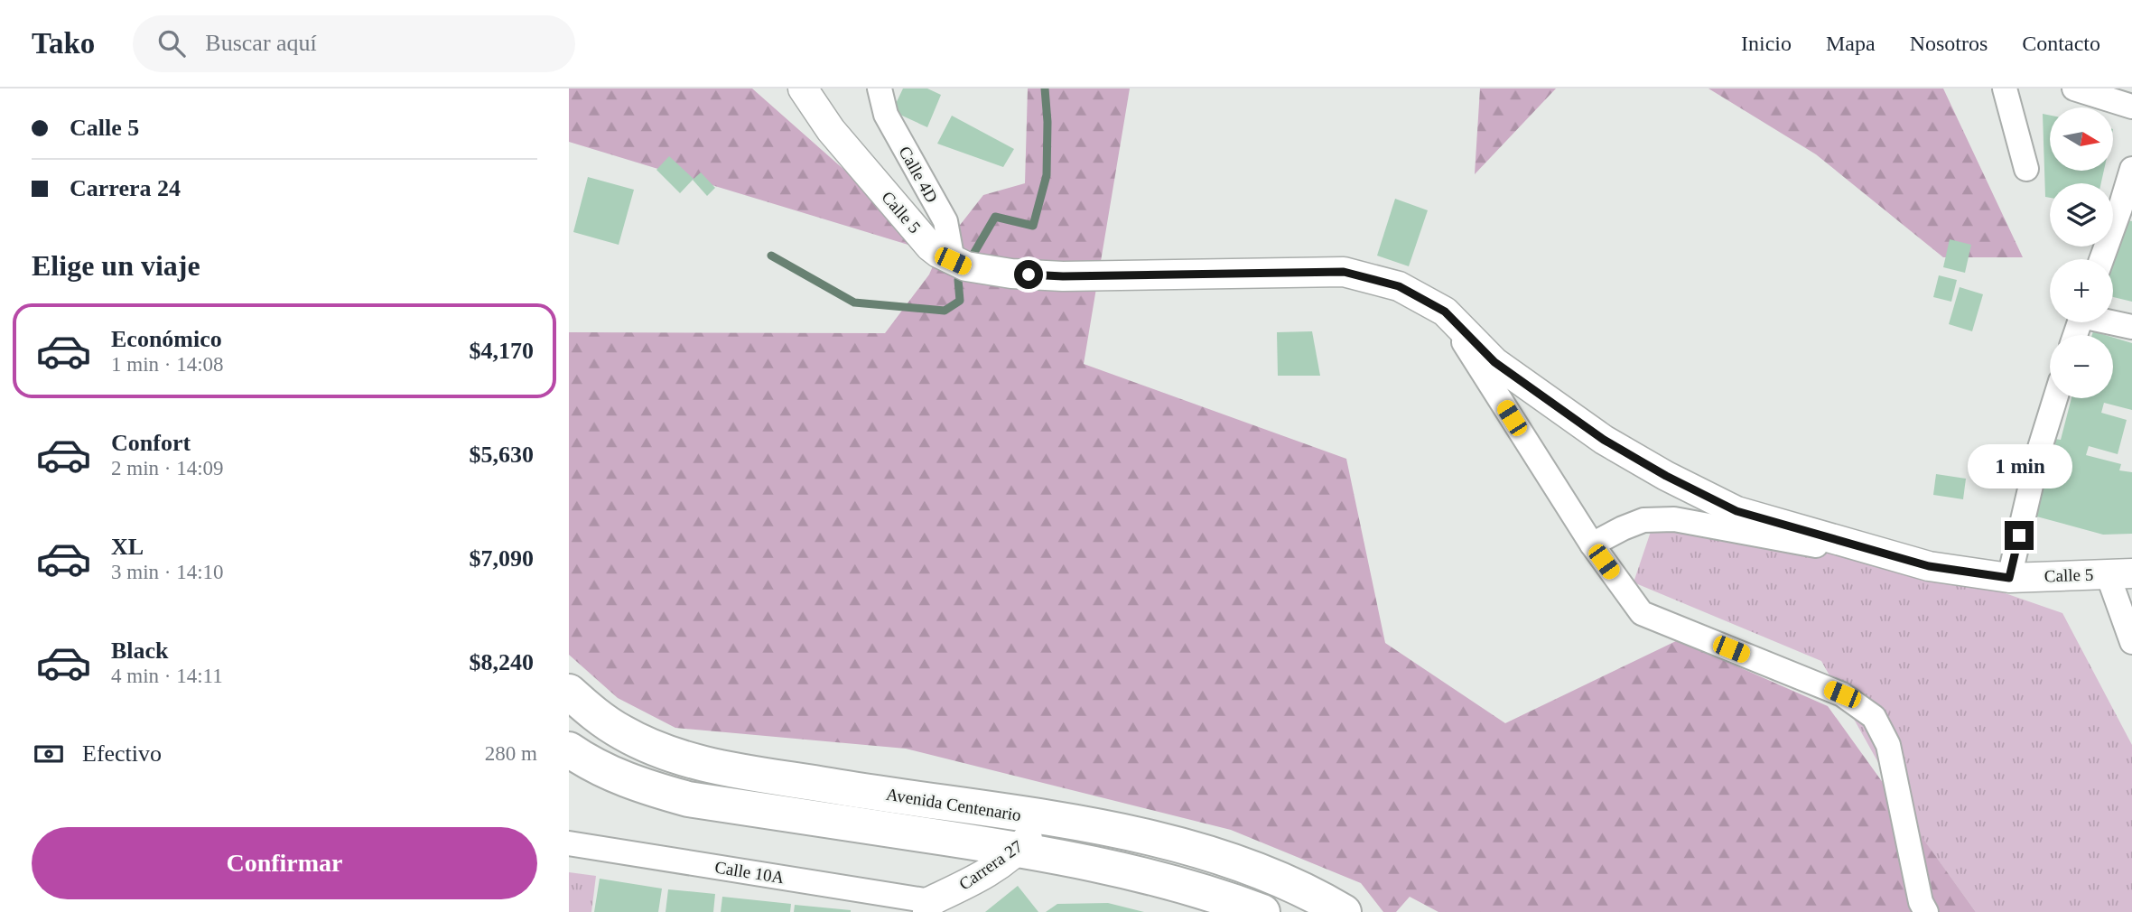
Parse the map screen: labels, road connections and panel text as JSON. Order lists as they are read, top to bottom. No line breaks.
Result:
{"streets":{"main road":["Avenida Centenario"],"street":["Calle 4D","Calle 5","Carrera 27","Calle 10A"]},"crossings":[["Calle 4D","Calle 5"],["Avenida Centenario","Carrera 27"],["Carrera 27","Calle 10A"]],"north":"right","page":{"header":"Tako","search":"Buscar aquí","nav":["Inicio","Mapa","Nosotros","Contacto"],"banner":["Calle 5","Carrera 24"],"map_buttons":["+","−"],"heading":"Elige un viaje","list":[{"name":"Económico","note":"1 min · 14:08","value":"$4,170"},{"name":"Confort","note":"2 min · 14:09","value":"$5,630"},{"name":"XL","note":"3 min · 14:10","value":"$7,090"},{"name":"Black","note":"4 min · 14:11","value":"$8,240"}],"bubble":"1 min","pay":["Efectivo","280 m"],"buttons":"Confirmar"}}
